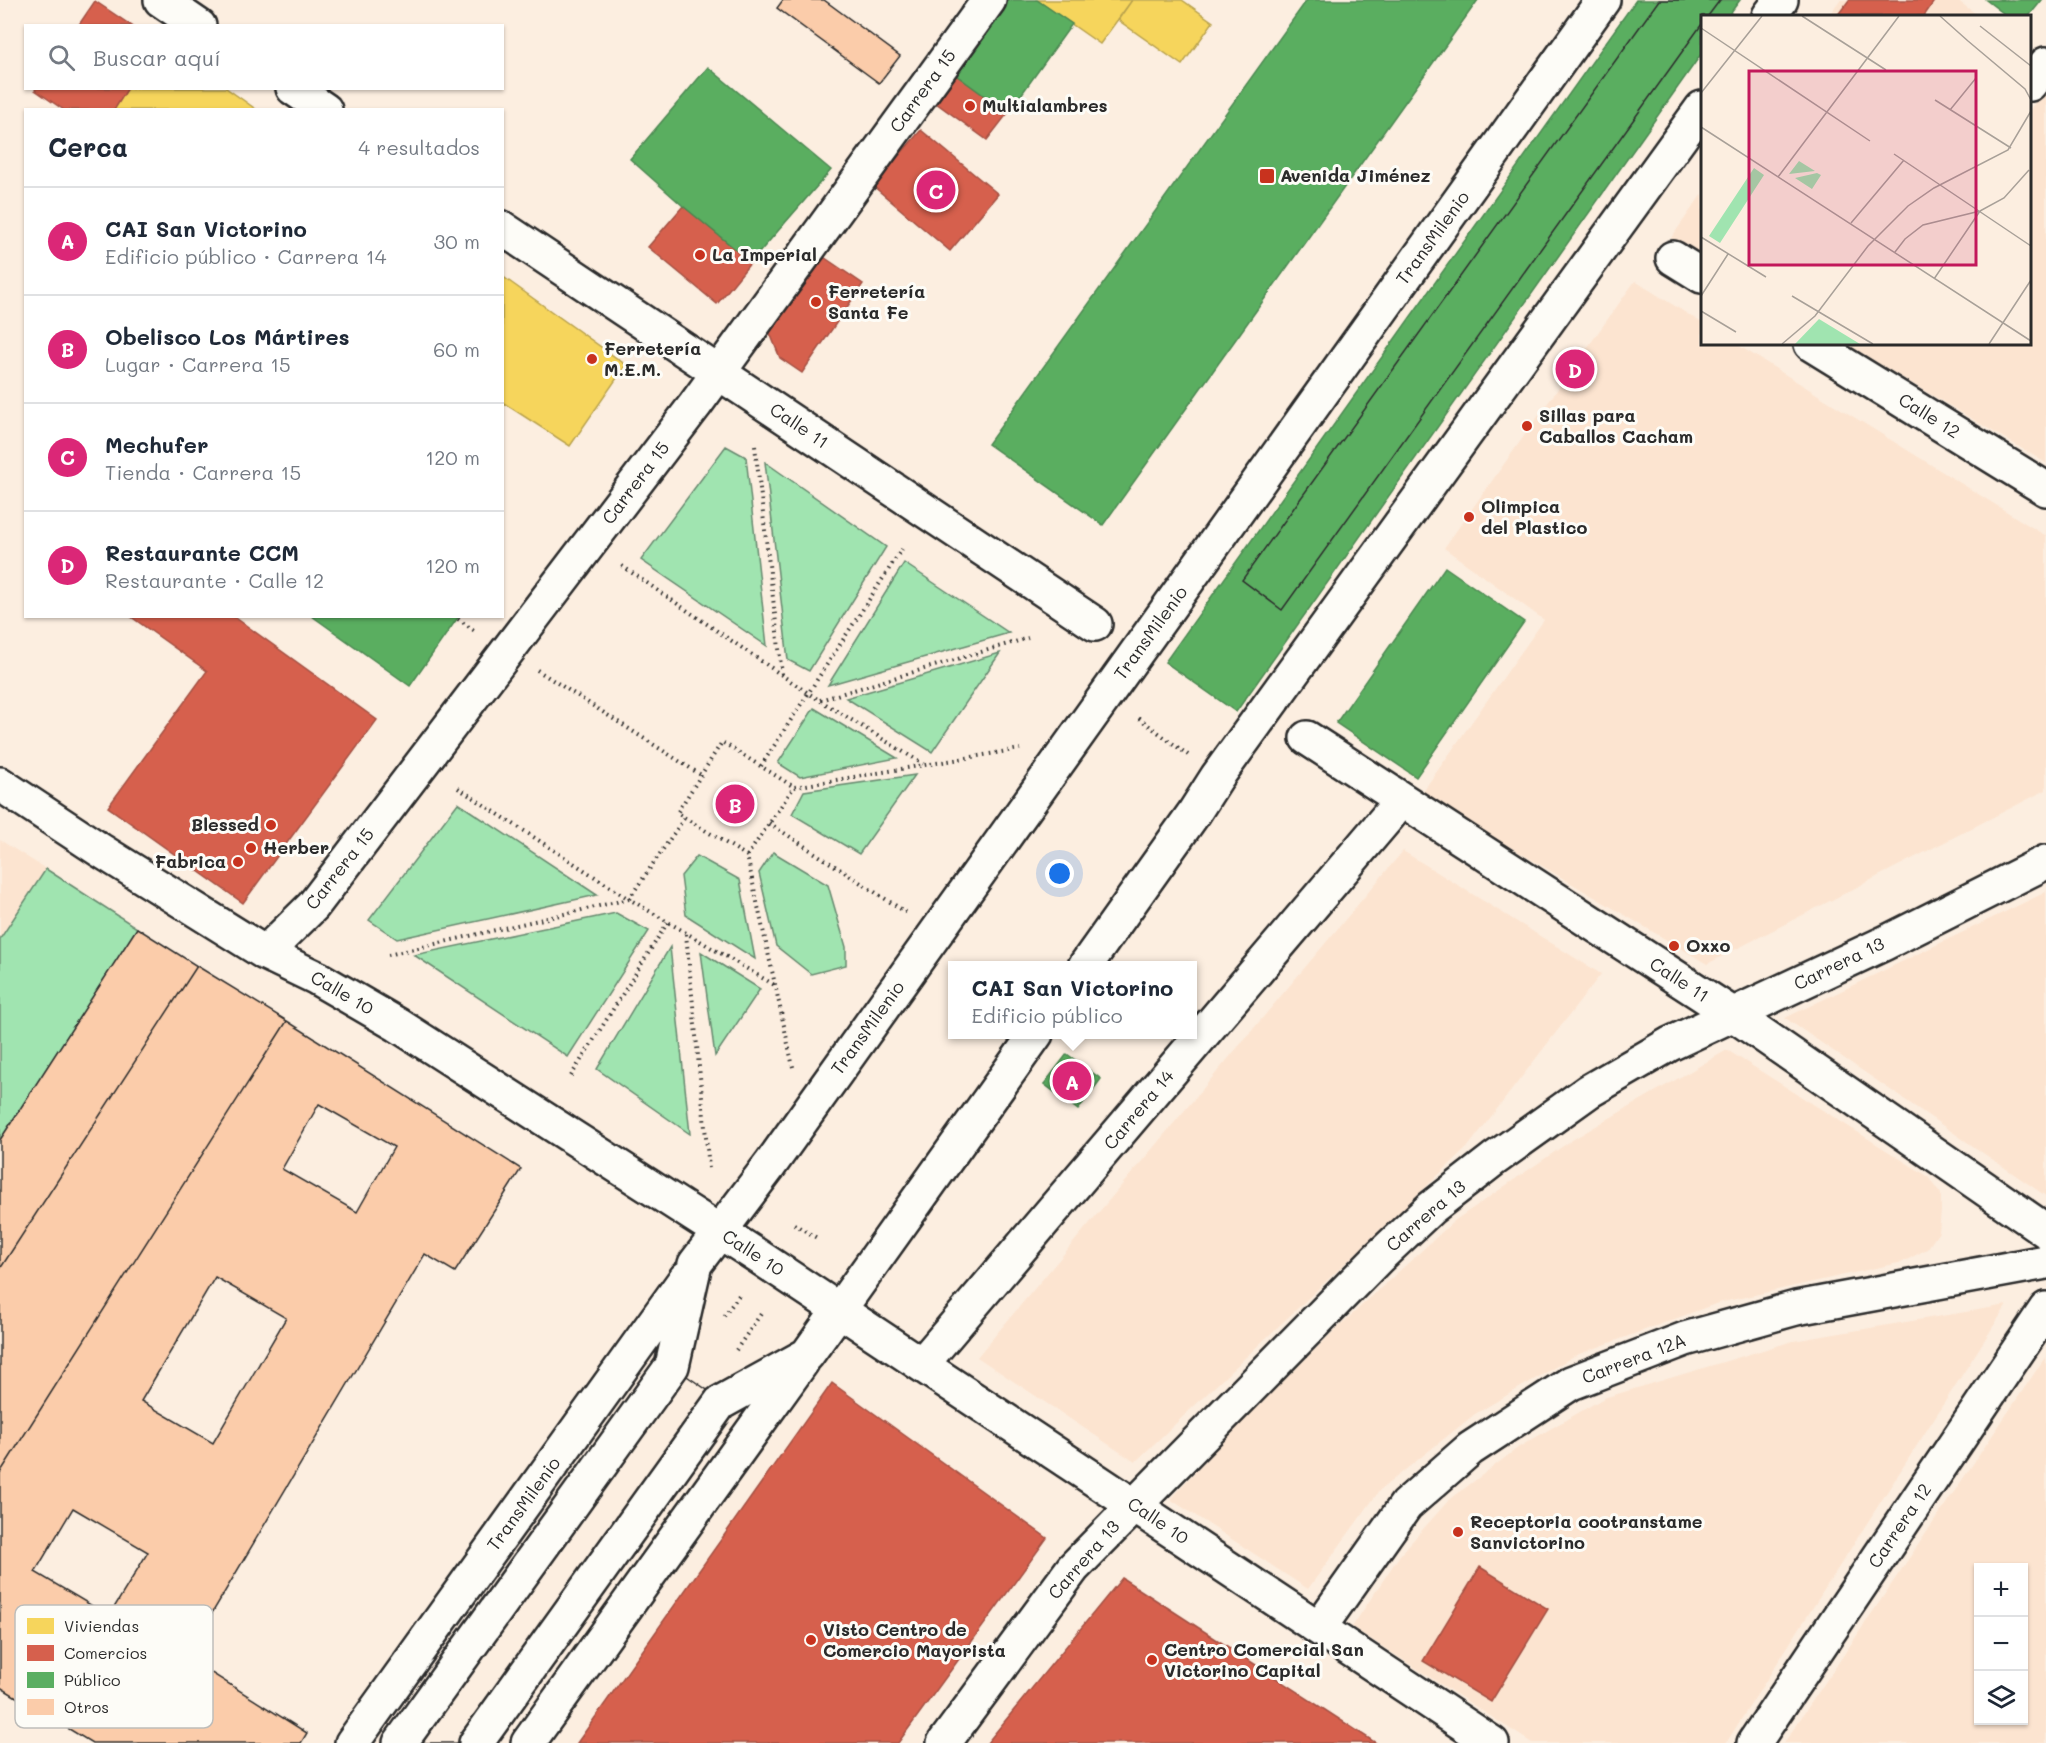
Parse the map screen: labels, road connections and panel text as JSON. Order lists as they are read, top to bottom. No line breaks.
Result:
{"streets":{"street":["Carrera 15","TransMilenio","Calle 12","Calle 11","Carrera 13","Calle 10","Carrera 14","Carrera 12A","Carrera 12"]},"crossings":[["Carrera 15","Calle 11"],["Carrera 15","Calle 10"],["TransMilenio","Calle 10"],["Calle 11","Carrera 13"],["Calle 11","Carrera 14"],["Carrera 13","Calle 10"],["Calle 10","Carrera 14"],["Calle 10","Carrera 12A"]],"places":{"other":["Multialambres","La Imperial","Ferretería Santa Fe","Ferretería M.E.M.","Sillas para Caballos Cacham","Olimpica del Plastico","Blessed","Herber","Fabrica","Oxxo","Receptoria cootranstame Sanvictorino","Visto Centro de Comercio Mayorista","Centro Comercial San Victorino Capital"],"transit":["Avenida Jiménez"]},"legend":["Viviendas","Comercios","Público","Otros"],"page":{"search":"Buscar aquí","heading":["Cerca","4 resultados"],"pins":["C","D","B","A"],"list":[{"mark":"A","name":"CAI San Victorino","note":"Edificio público · Carrera 14","value":"30 m"},{"mark":"B","name":"Obelisco Los Mártires","note":"Lugar · Carrera 15","value":"60 m"},{"mark":"C","name":"Mechufer","note":"Tienda · Carrera 15","value":"120 m"},{"mark":"D","name":"Restaurante CCM","note":"Restaurante · Calle 12","value":"120 m"}],"popup":["CAI San Victorino","Edificio público"],"map_buttons":["+","−"]}}
